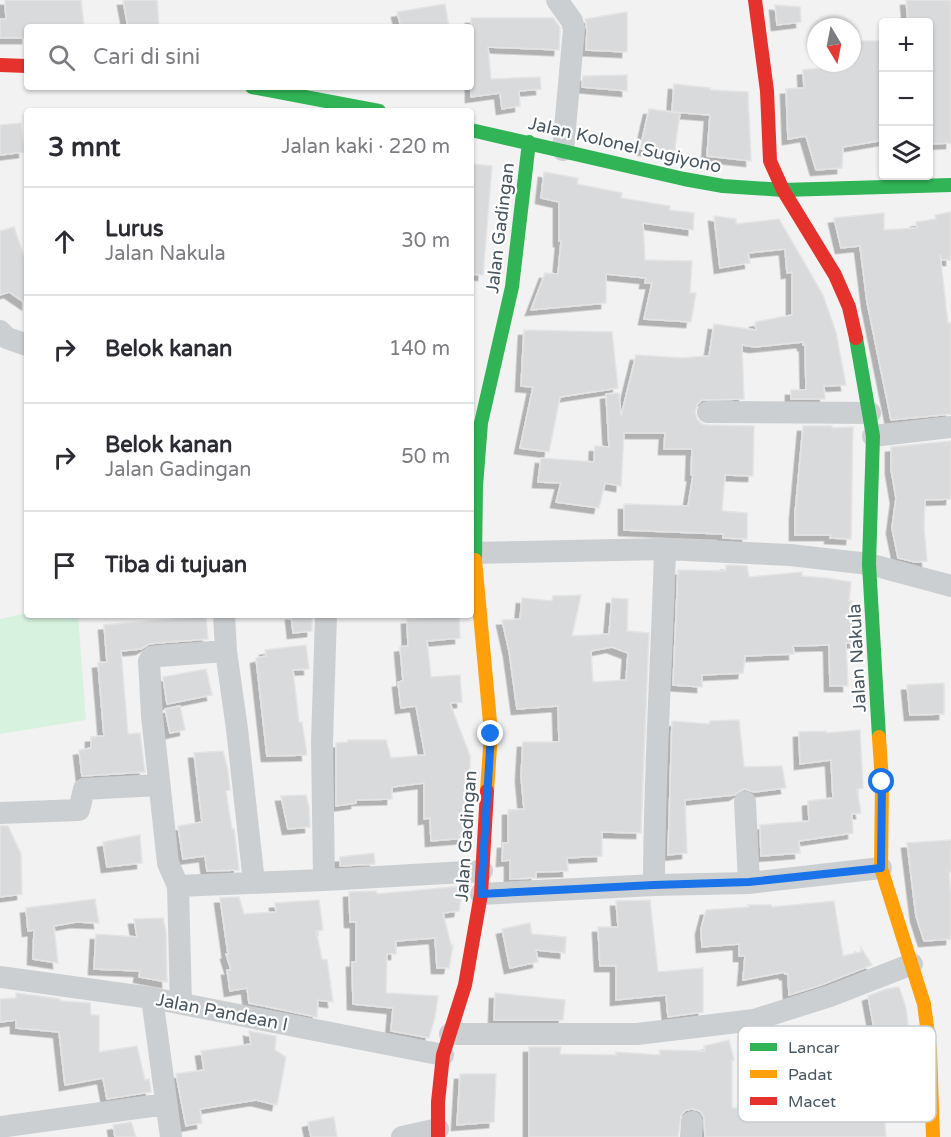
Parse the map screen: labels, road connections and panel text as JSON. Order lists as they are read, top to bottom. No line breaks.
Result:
{"streets":{"main road":["Jalan Kolonel Sugiyono","Jalan Gadingan","Jalan Nakula"],"street":["Jalan Pandean I"]},"crossings":[["Jalan Kolonel Sugiyono","Jalan Gadingan"],["Jalan Kolonel Sugiyono","Jalan Nakula"],["Jalan Gadingan","Jalan Pandean I"],["Jalan Nakula","Jalan Pandean I"]],"legend":["Lancar","Padat","Macet"],"north":"bottom","page":{"map_buttons":["+","−"],"search":"Cari di sini","heading":["3 mnt","Jalan kaki · 220 m"],"list":[["Lurus","Jalan Nakula","30 m"],["Belok kanan","140 m"],["Belok kanan","Jalan Gadingan","50 m"],"Tiba di tujuan"]}}
